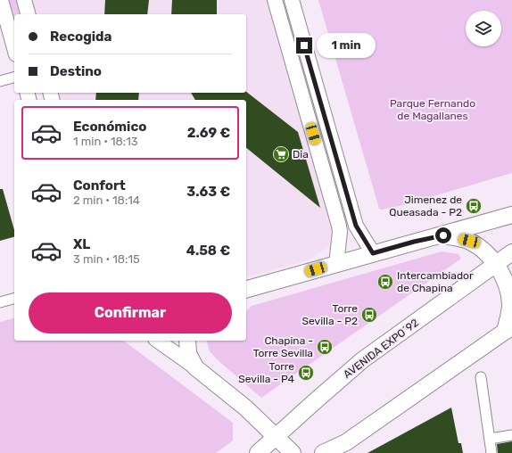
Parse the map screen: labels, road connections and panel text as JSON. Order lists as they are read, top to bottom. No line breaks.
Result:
{"streets":{"main road":["AVENIDA EXPO´92"]},"parks":["Parque Fernando de Magallanes"],"places":{"supermarket":["Dia"],"bus stop":["Jimenez de Queasada - P2","Intercambiador de Chapina","Torre Sevilla - P2","Chapina - Torre Sevilla","Torre Sevilla - P4"]},"page":{"banner":["Recogida","Destino"],"bubble":"1 min","list":[{"name":"Económico","note":"1 min · 18:13","value":"2.69 €"},{"name":"Confort","note":"2 min · 18:14","value":"3.63 €"},{"name":"XL","note":"3 min · 18:15","value":"4.58 €"}],"buttons":"Confirmar"}}
